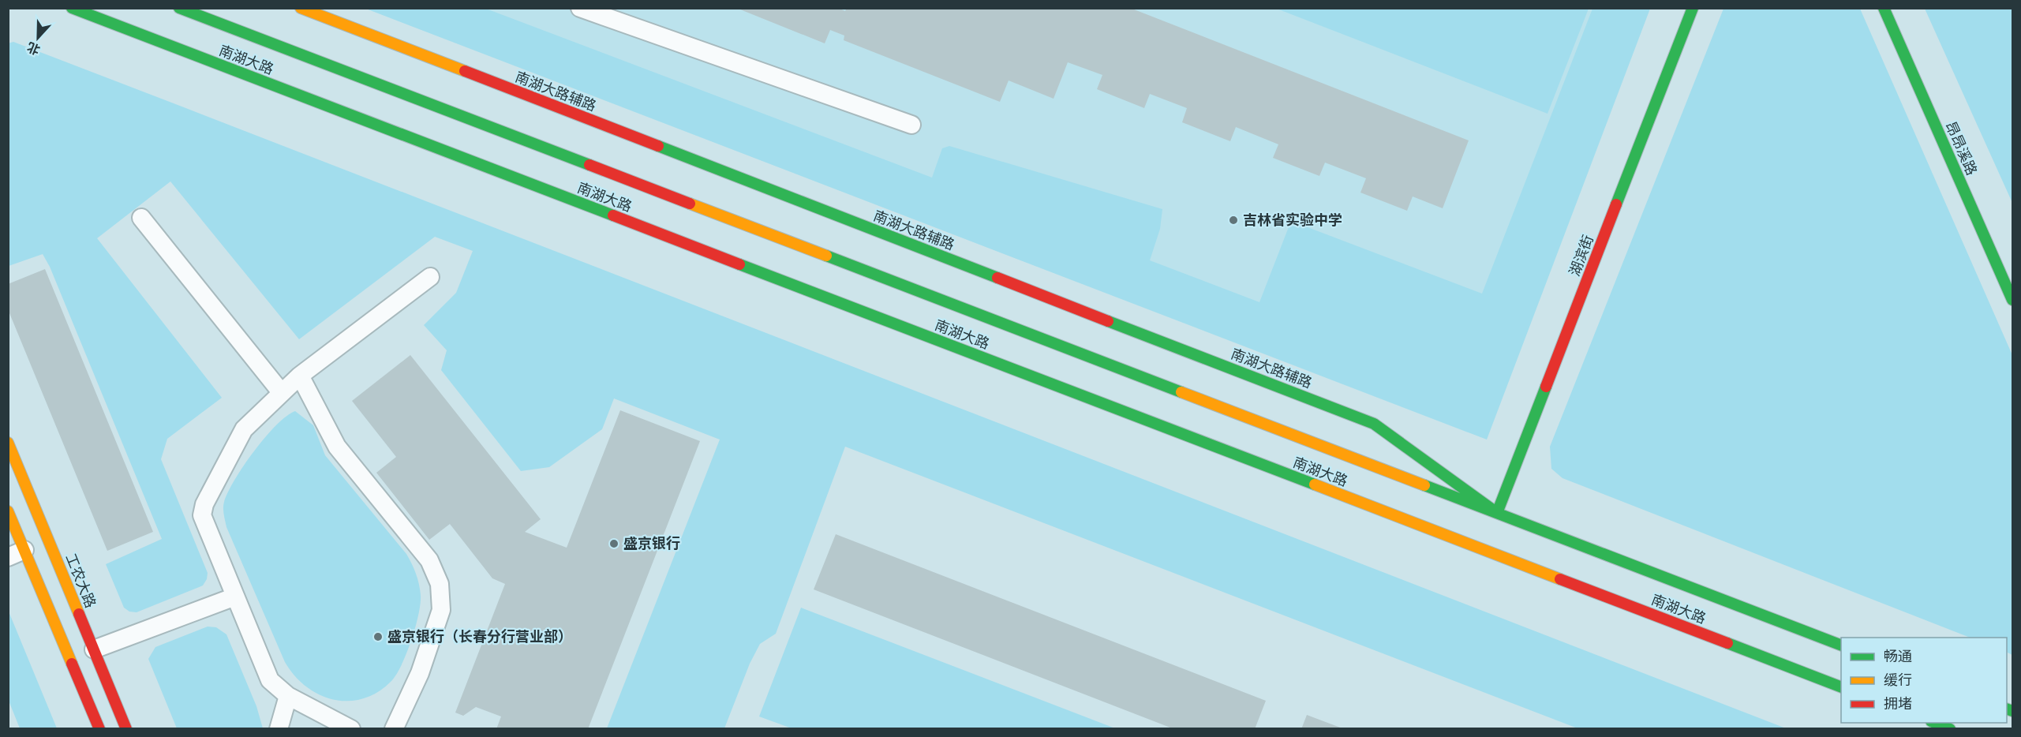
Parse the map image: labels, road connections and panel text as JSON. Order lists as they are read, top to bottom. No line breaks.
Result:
{"streets":{"main road":["南湖大路","南湖大路辅路","昂昂溪路","湖滨街","工农大路"]},"crossings":[["南湖大路","南湖大路辅路"],["南湖大路","湖滨街"],["南湖大路辅路","湖滨街"]],"places":["吉林省实验中学","盛京银行","盛京银行（长春分行营业部）"],"legend":["畅通","缓行","拥堵"],"north":"bottom"}
